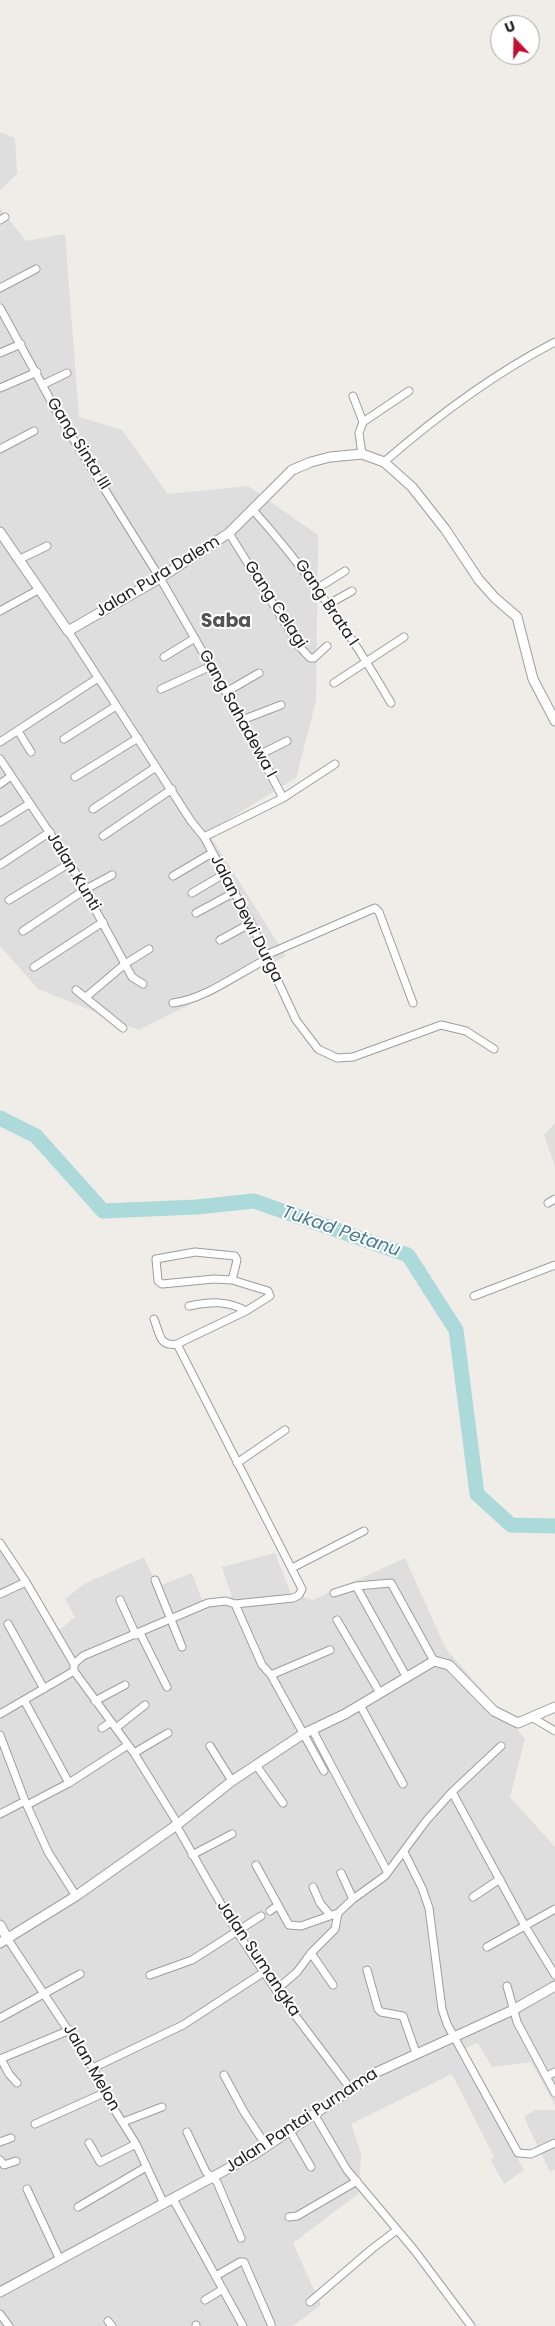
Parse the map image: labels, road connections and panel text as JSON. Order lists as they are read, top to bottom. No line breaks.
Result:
{"streets":{"street":["Gang Sinta III","Jalan Pura Dalem","Gang Brata I","Gang Celagi","Gang Sahadewa I","Jalan Kunti","Jalan Dewi Durga","Jalan Sumangka","Jalan Melon","Jalan Pantai Purnama"]},"crossings":[["Gang Sinta III","Jalan Pura Dalem"],["Gang Sinta III","Gang Sahadewa I"],["Jalan Pura Dalem","Gang Brata I"],["Jalan Pura Dalem","Gang Celagi"],["Jalan Pura Dalem","Gang Sahadewa I"],["Jalan Pura Dalem","Jalan Dewi Durga"],["Jalan Sumangka","Jalan Pantai Purnama"],["Jalan Melon","Jalan Pantai Purnama"]],"districts":["Saba"],"water":["Tukad Petanu"],"north":"top"}
